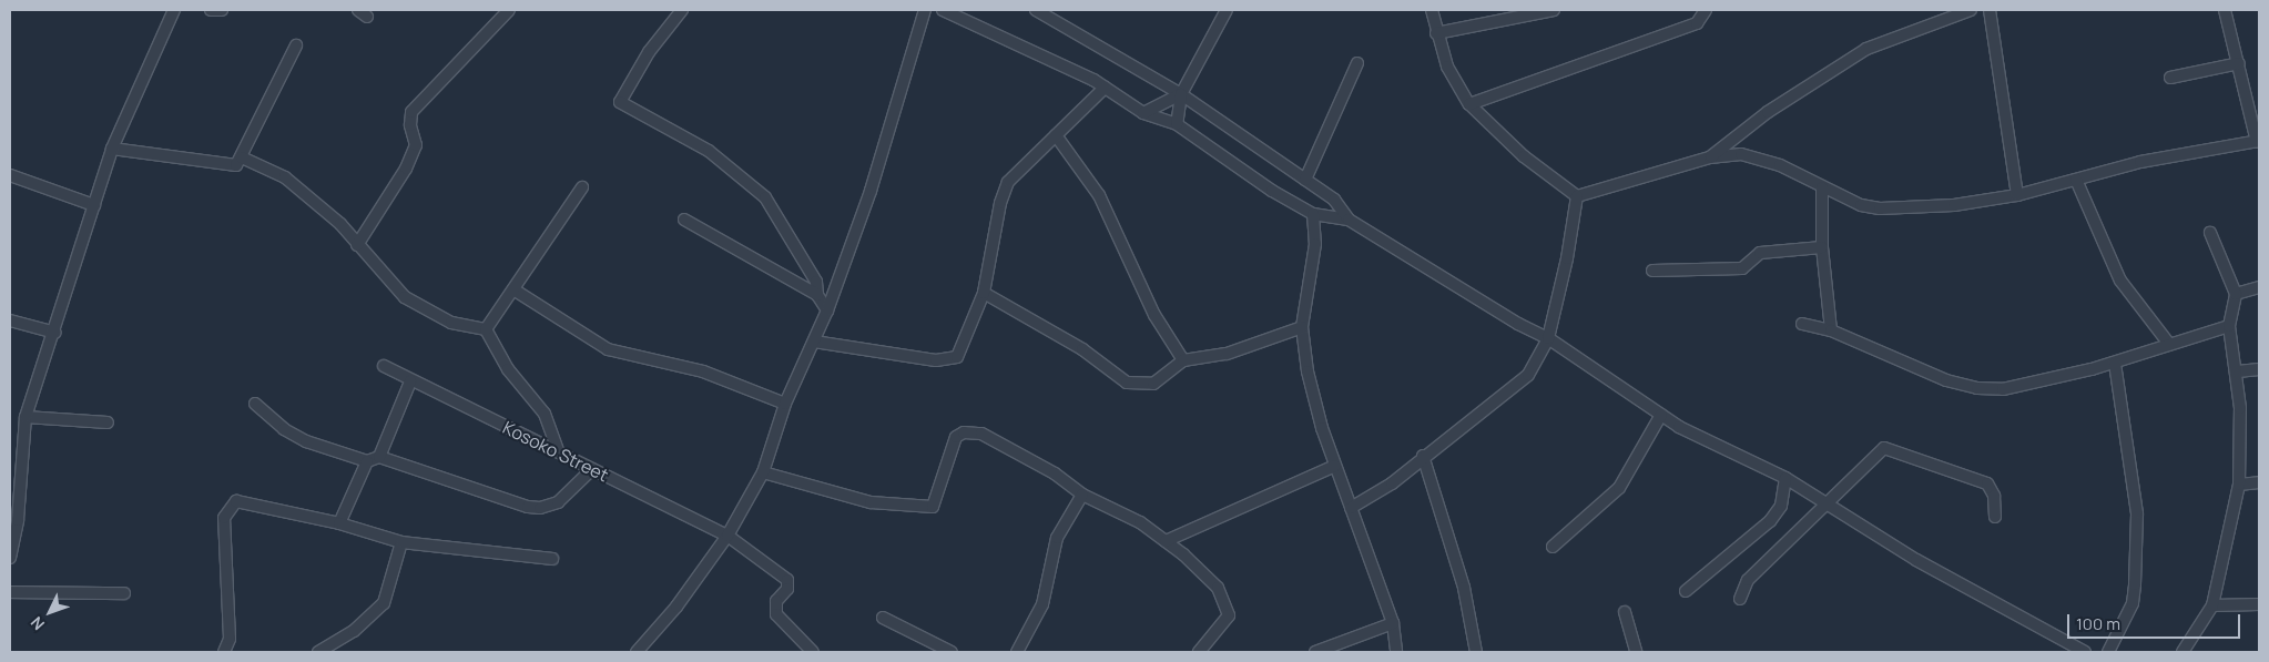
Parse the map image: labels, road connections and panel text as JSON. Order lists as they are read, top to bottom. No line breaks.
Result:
{"streets":{"street":["Kosoko Street"]},"scale_bar":"100 m","north":"bottom left"}
